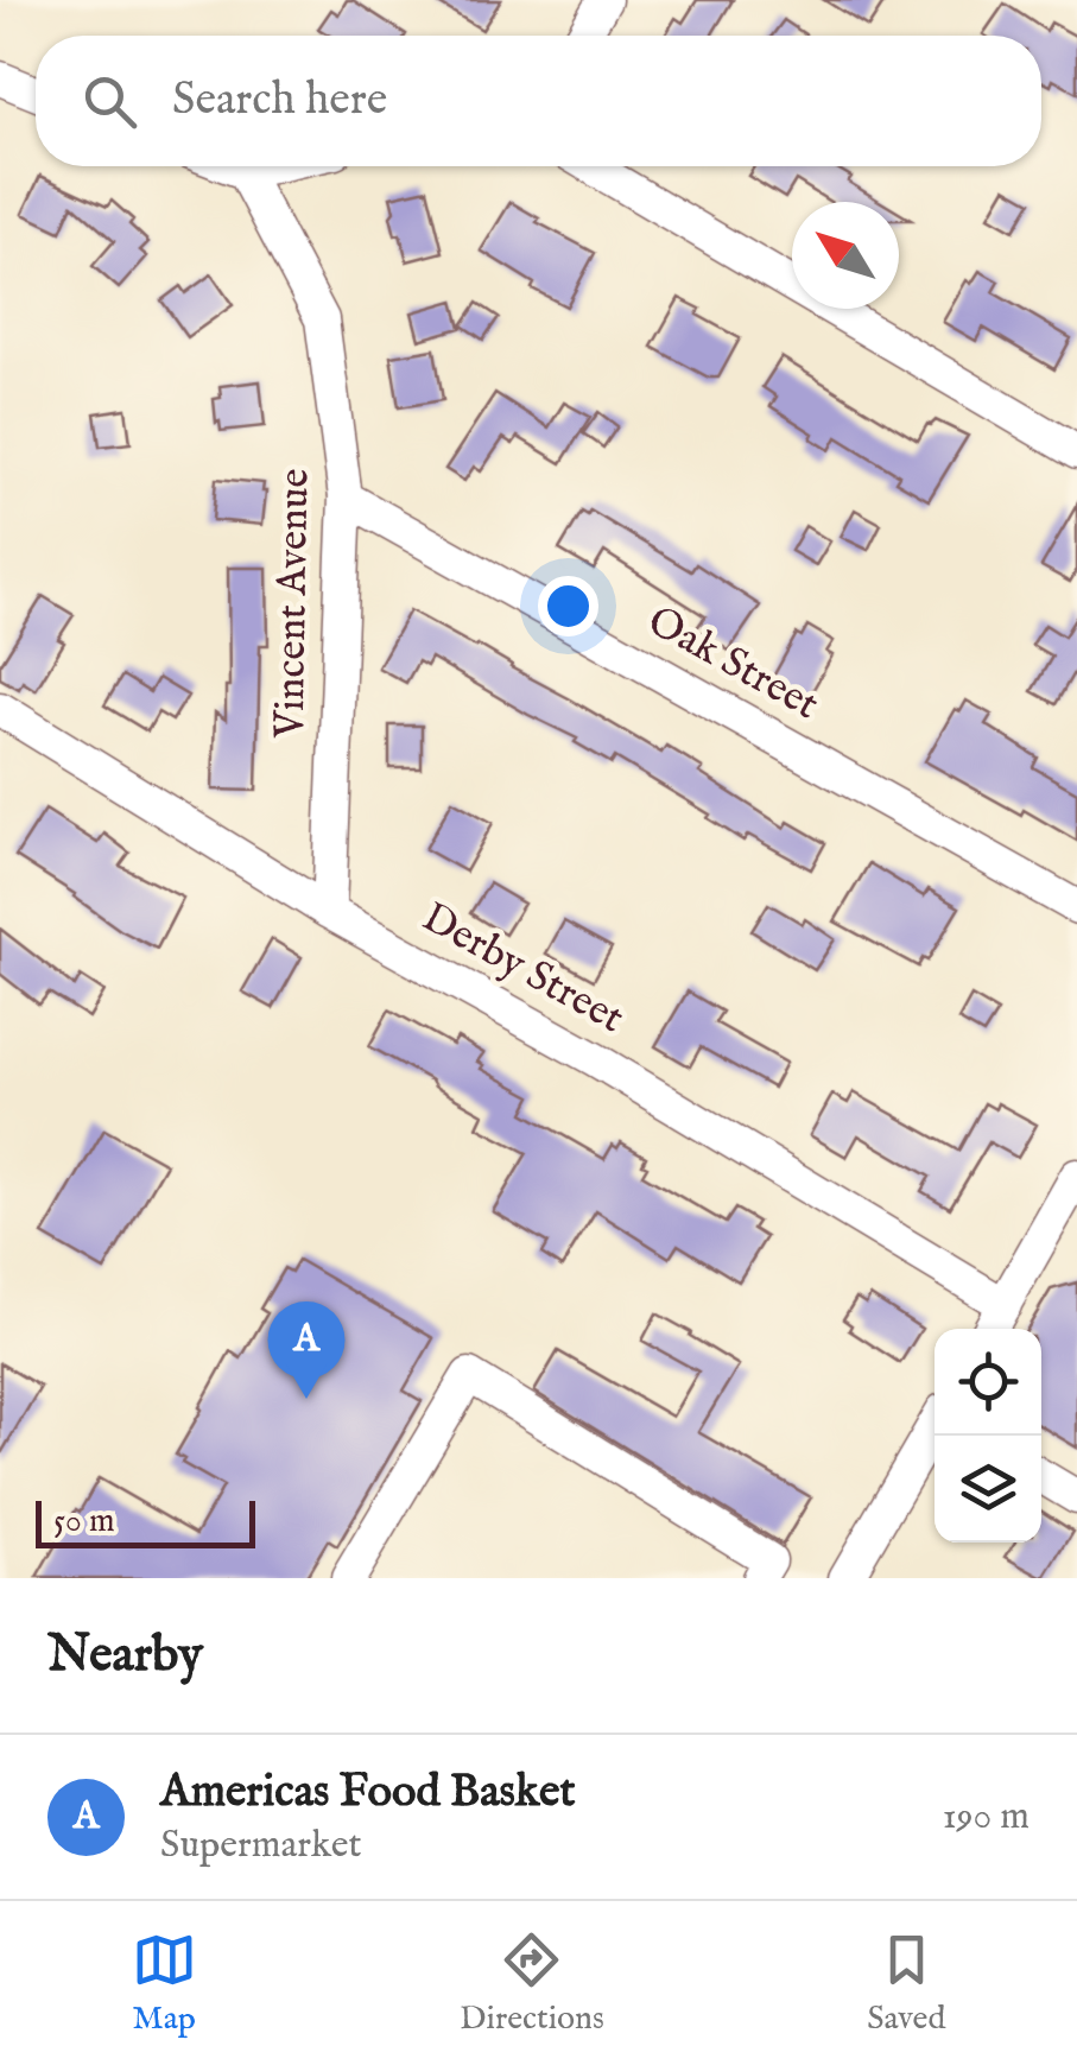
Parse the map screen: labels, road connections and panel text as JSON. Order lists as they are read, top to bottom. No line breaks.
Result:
{"streets":{"street":["Vincent Avenue","Oak Street","Derby Street"]},"crossings":[["Vincent Avenue","Oak Street"],["Vincent Avenue","Derby Street"]],"scale_bar":"50 m","north":"top left","page":{"search":"Search here","pins":"A","scale":"50 m","heading":"Nearby","list":[{"mark":"A","name":"Americas Food Basket","note":"Supermarket","value":"190 m"}],"nav":["Map","Directions","Saved"]}}
